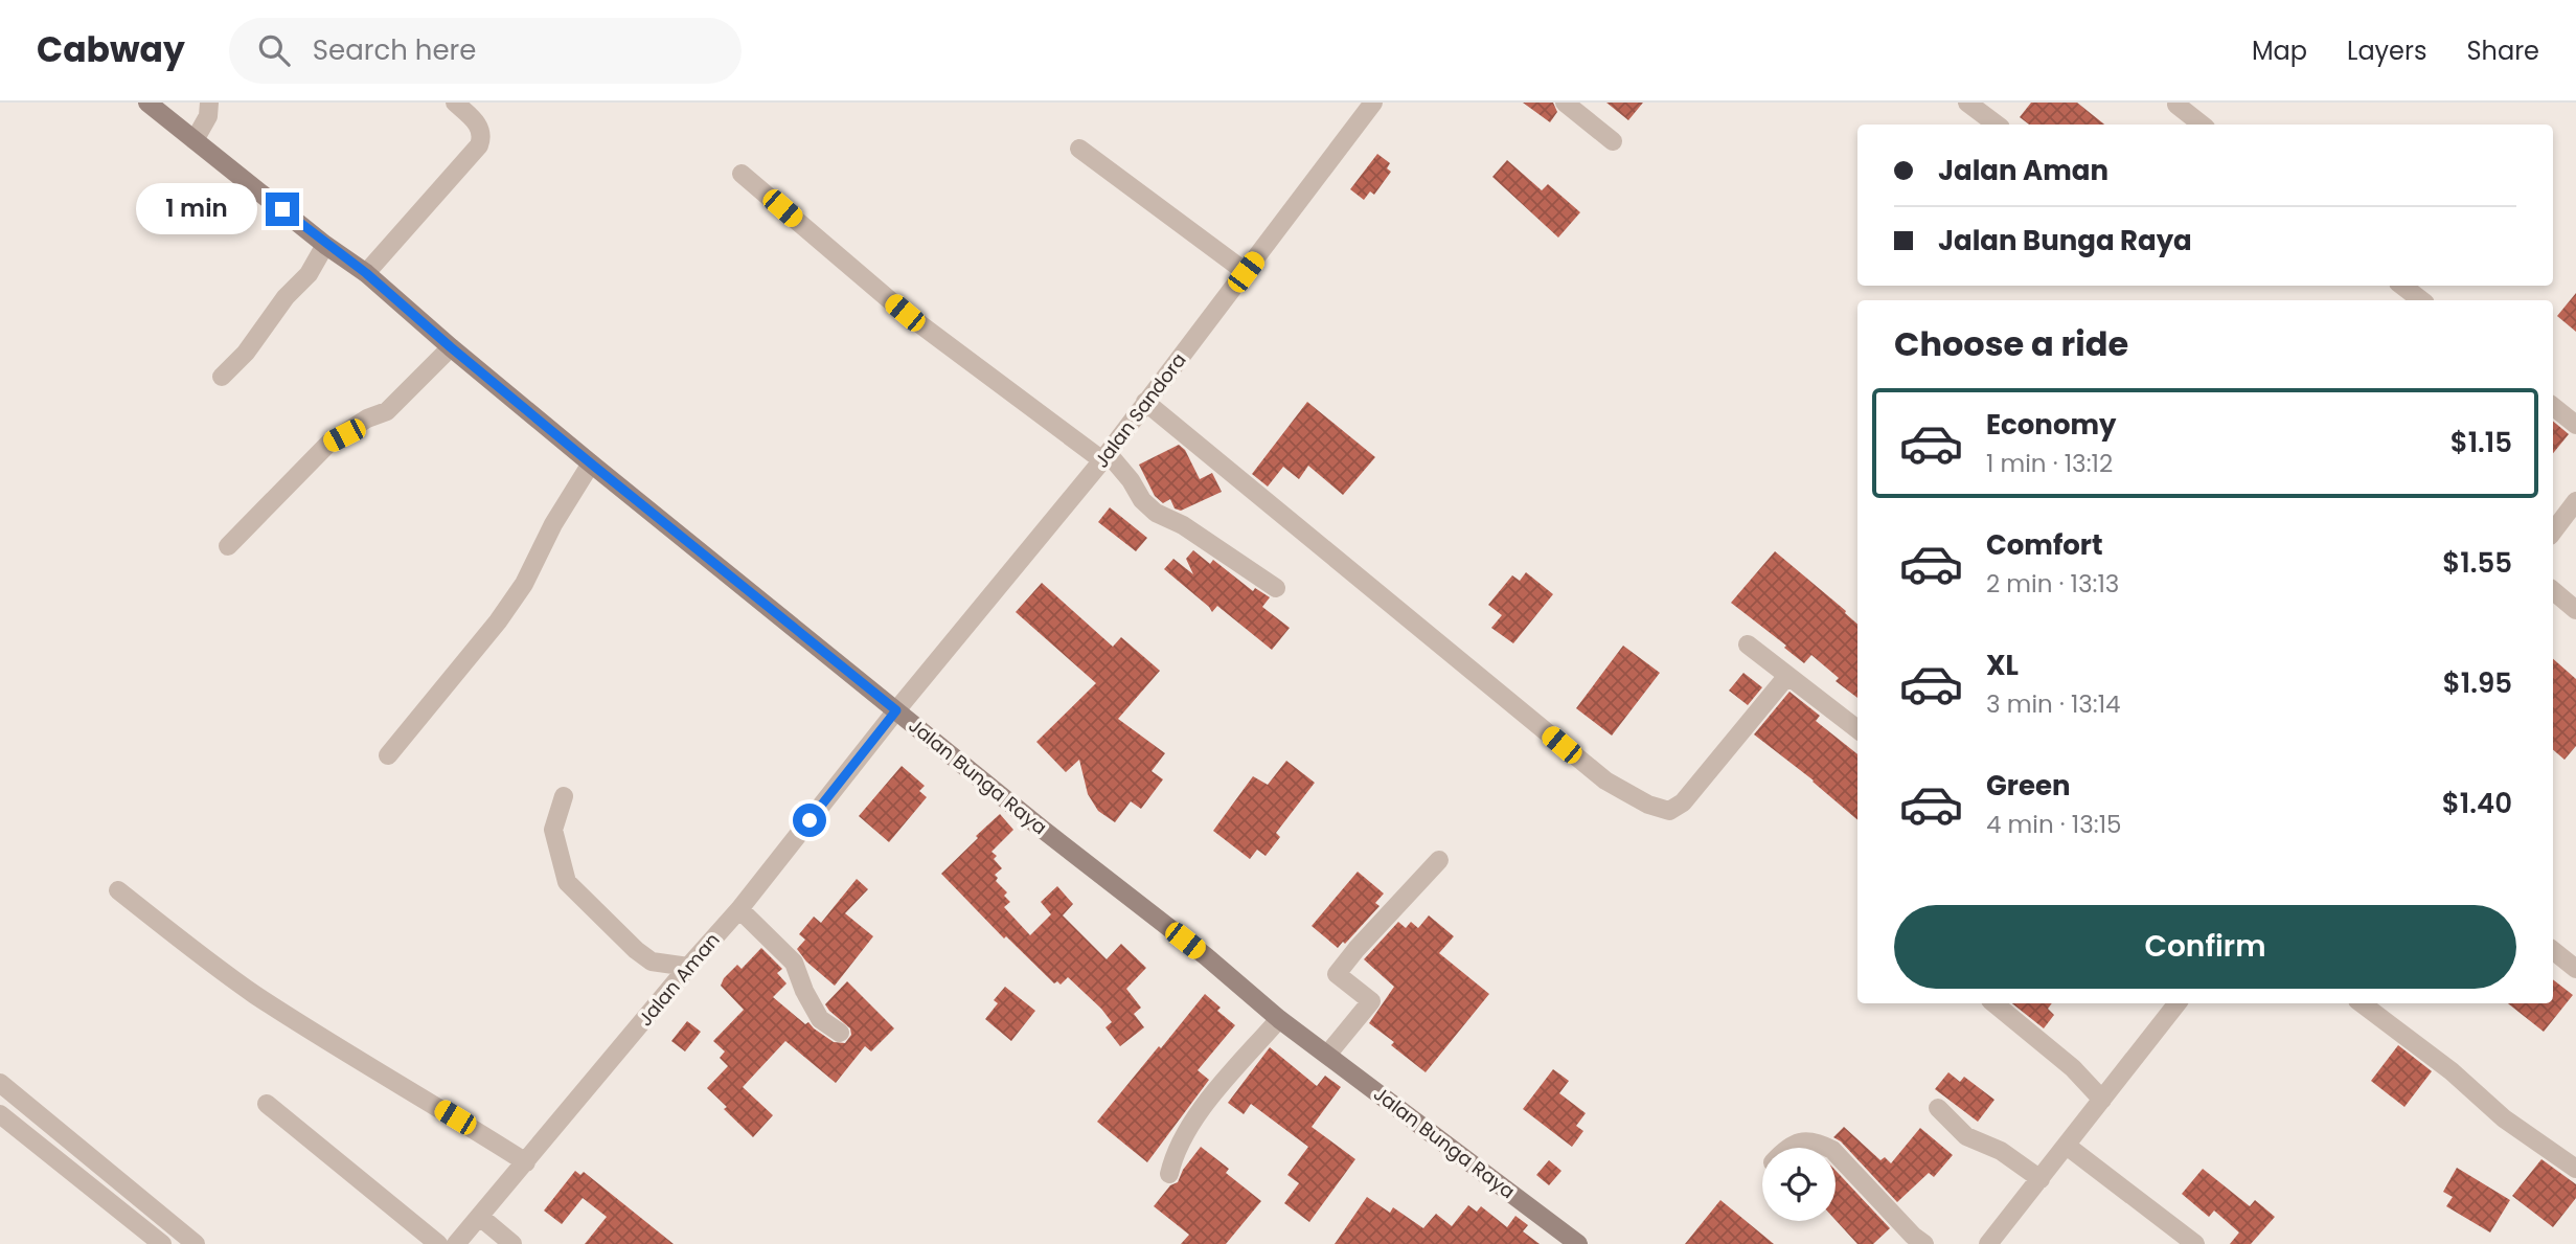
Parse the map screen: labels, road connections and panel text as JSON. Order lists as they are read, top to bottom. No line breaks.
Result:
{"streets":{"street":["Jalan Sandora","Jalan Bunga Raya","Jalan Aman"]},"crossings":[["Jalan Sandora","Jalan Bunga Raya"],["Jalan Sandora","Jalan Aman"],["Jalan Bunga Raya","Jalan Aman"]],"page":{"header":"Cabway","search":"Search here","nav":["Map","Layers","Share"],"banner":["Jalan Aman","Jalan Bunga Raya"],"bubble":"1 min","heading":"Choose a ride","list":[{"name":"Economy","note":"1 min · 13:12","value":"$1.15"},{"name":"Comfort","note":"2 min · 13:13","value":"$1.55"},{"name":"XL","note":"3 min · 13:14","value":"$1.95"},{"name":"Green","note":"4 min · 13:15","value":"$1.40"}],"buttons":"Confirm"}}
